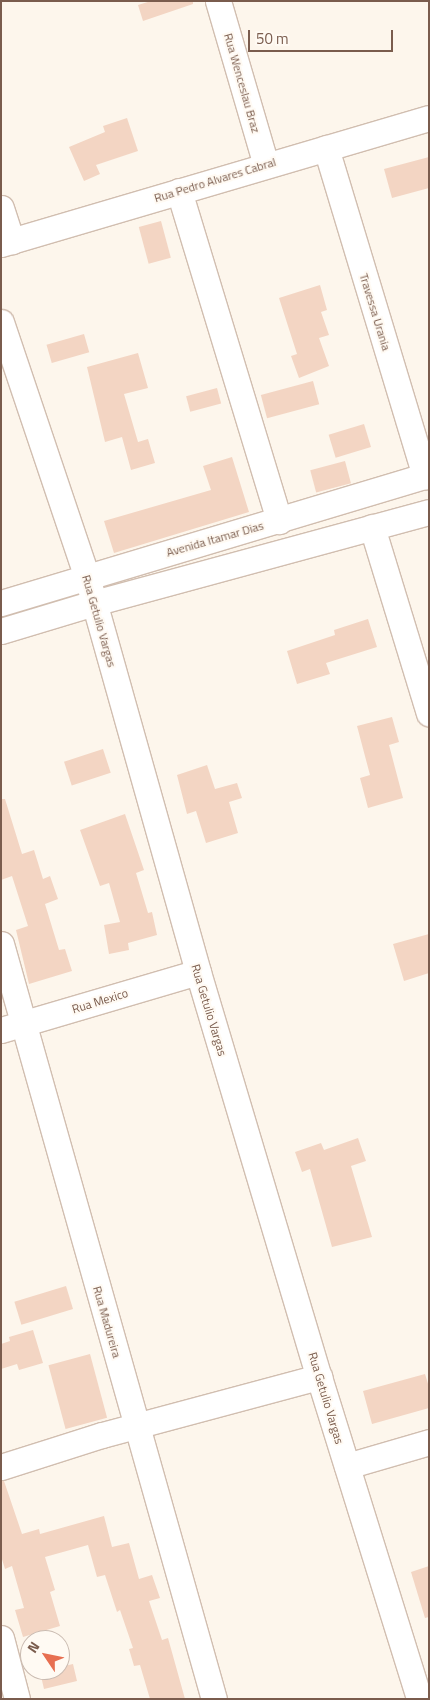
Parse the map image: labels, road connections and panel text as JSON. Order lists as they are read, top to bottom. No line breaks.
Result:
{"streets":{"street":["Rua Wenceslau Braz","Rua Pedro Alvares Cabral","Travessa Urania","Avenida Itamar Dias","Rua Getulio Vargas","Rua Mexico","Rua Madureira"]},"crossings":[["Rua Wenceslau Braz","Rua Pedro Alvares Cabral"],["Rua Pedro Alvares Cabral","Travessa Urania"],["Travessa Urania","Avenida Itamar Dias"],["Avenida Itamar Dias","Rua Getulio Vargas"],["Rua Getulio Vargas","Rua Mexico"],["Rua Mexico","Rua Madureira"]],"scale_bar":"50 m","north":"top left"}
